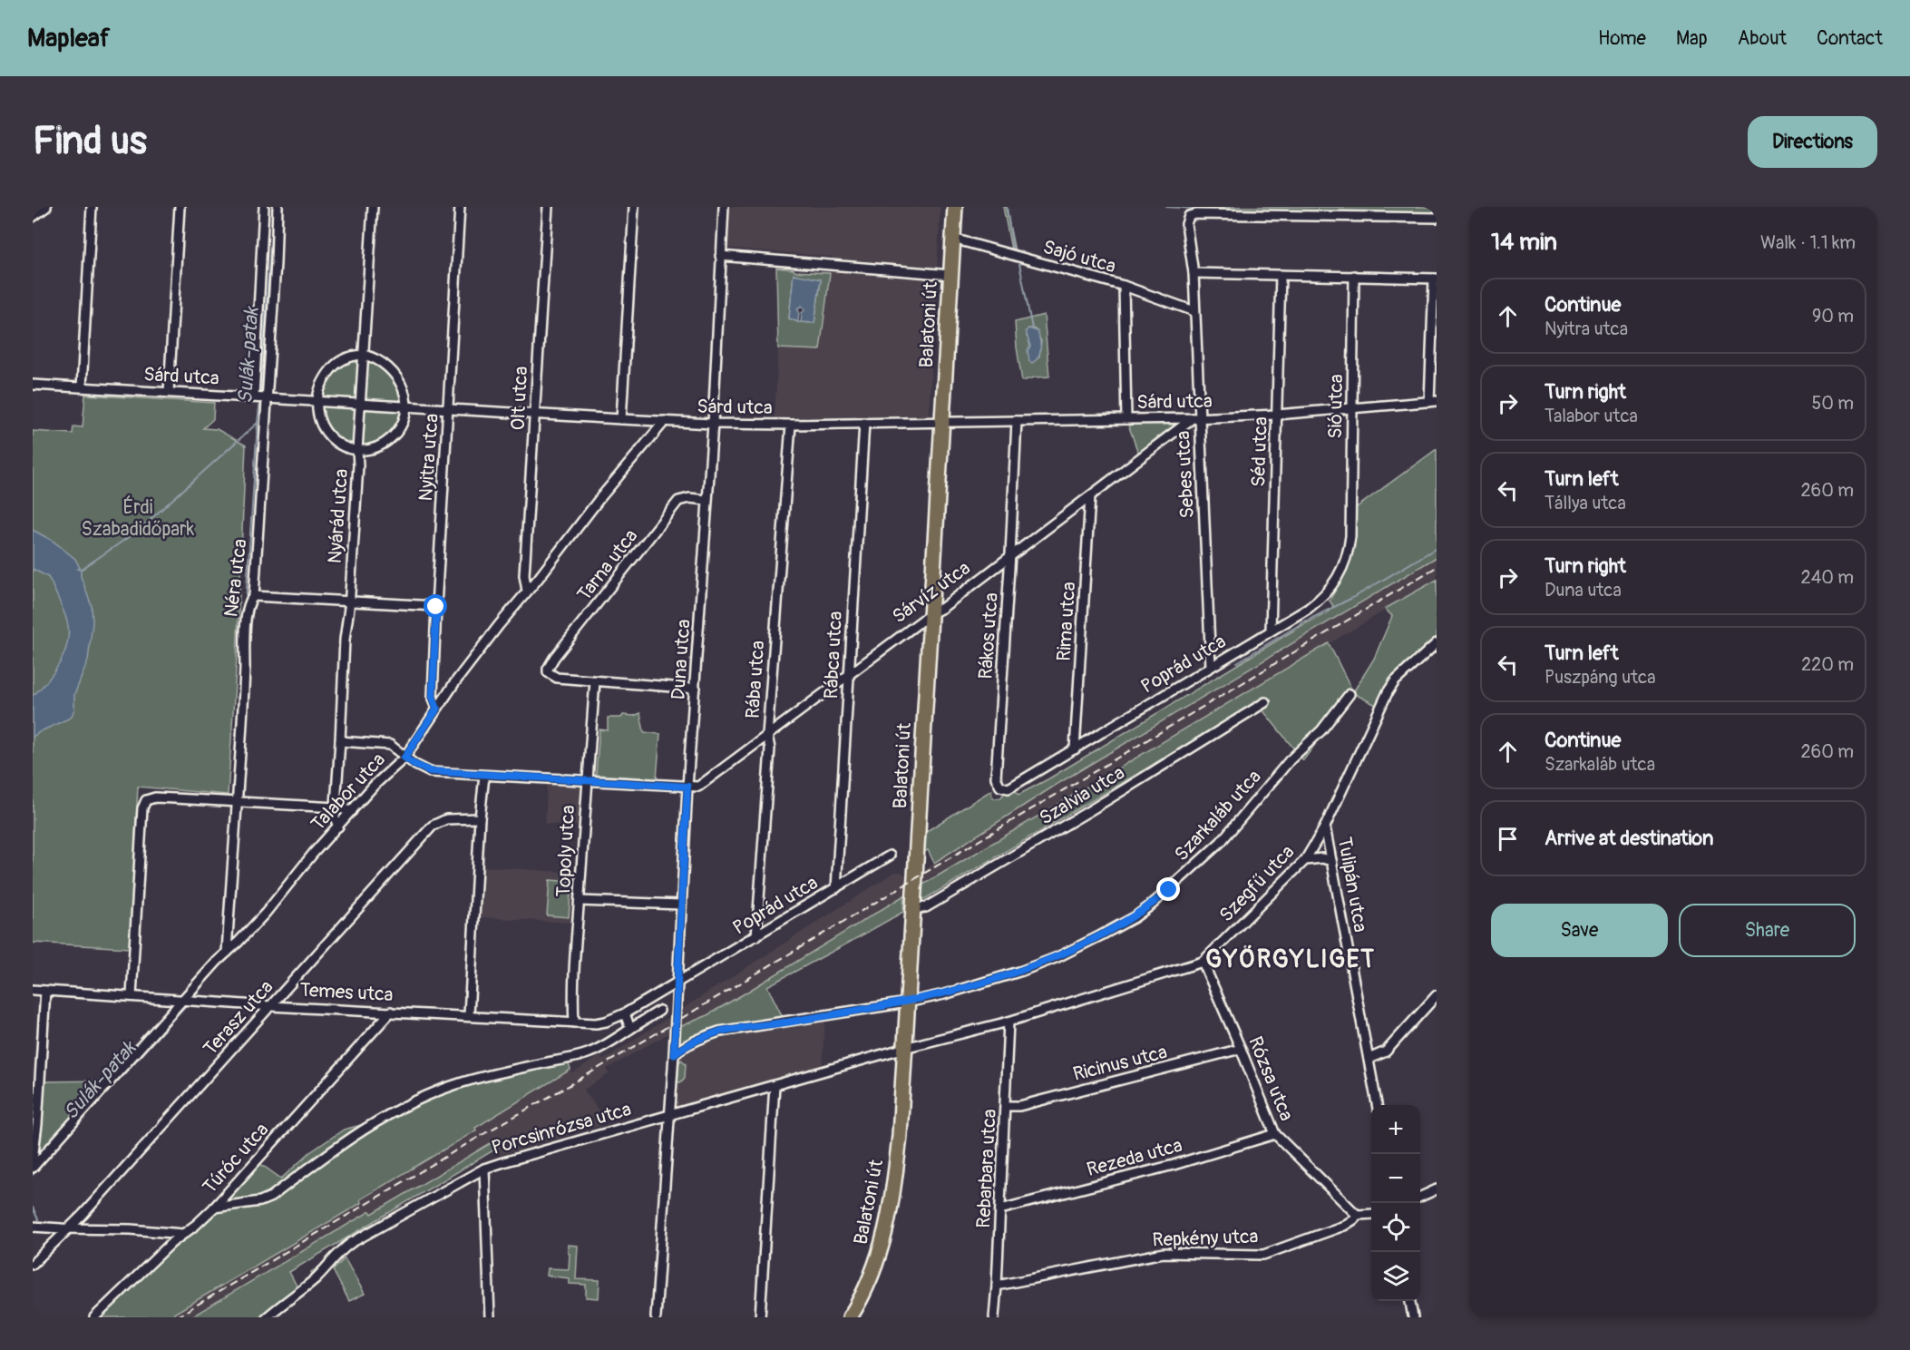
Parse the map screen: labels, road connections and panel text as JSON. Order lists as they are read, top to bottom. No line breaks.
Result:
{"streets":{"main road":["Balatoni út"],"street":["Sajó utca","Sárd utca","Olt utca","Sió utca","Séd utca","Nyitra utca","Sebes utca","Nyárád utca","Tarna utca","Néra utca","Sárvíz utca","Rima utca","Rákos utca","Rábca utca","Duna utca","Poprád utca","Rába utca","Talabor utca","Szalvia utca","Szarkaláb utca","Topoly utca","Szegfű utca","Tulipán utca","Temes utca","Terasz utca","Ricinus utca","Rózsa utca","Porcsinrózsa utca","Rezeda utca","Túróc utca","Rebarbara utca","Repkény utca"]},"crossings":[["Sajó utca","Balatoni út"],["Sajó utca","Sebes utca"],["Balatoni út","Sárd utca"],["Balatoni út","Sárvíz utca"],["Balatoni út","Szalvia utca"],["Balatoni út","Szarkaláb utca"],["Balatoni út","Szegfű utca"],["Balatoni út","Porcsinrózsa utca"],["Sárd utca","Olt utca"],["Sárd utca","Sió utca"],["Sárd utca","Séd utca"],["Sárd utca","Nyitra utca"],["Sárd utca","Sebes utca"],["Sárd utca","Nyárád utca"],["Sárd utca","Néra utca"],["Sárd utca","Sárvíz utca"],["Sárd utca","Rákos utca"],["Sárd utca","Rábca utca"],["Sárd utca","Duna utca"],["Sárd utca","Rába utca"],["Sárd utca","Talabor utca"],["Olt utca","Talabor utca"],["Sió utca","Poprád utca"],["Séd utca","Poprád utca"],["Nyitra utca","Talabor utca"],["Sebes utca","Sárvíz utca"],["Sebes utca","Poprád utca"],["Nyárád utca","Talabor utca"],["Tarna utca","Duna utca"],["Tarna utca","Topoly utca"],["Néra utca","Talabor utca"],["Sárvíz utca","Rima utca"],["Sárvíz utca","Rákos utca"],["Sárvíz utca","Rábca utca"],["Sárvíz utca","Duna utca"],["Sárvíz utca","Rába utca"],["Rima utca","Poprád utca"],["Rákos utca","Poprád utca"],["Rábca utca","Poprád utca"],["Duna utca","Poprád utca"],["Duna utca","Szarkaláb utca"],["Duna utca","Temes utca"],["Duna utca","Porcsinrózsa utca"],["Poprád utca","Rába utca"],["Poprád utca","Temes utca"],["Talabor utca","Temes utca"],["Topoly utca","Temes utca"],["Szegfű utca","Tulipán utca"],["Szegfű utca","Rózsa utca"],["Szegfű utca","Porcsinrózsa utca"],["Szegfű utca","Rebarbara utca"],["Temes utca","Terasz utca"],["Temes utca","Túróc utca"],["Ricinus utca","Rózsa utca"],["Ricinus utca","Rebarbara utca"],["Rózsa utca","Rezeda utca"],["Rózsa utca","Repkény utca"],["Rezeda utca","Rebarbara utca"],["Rebarbara utca","Repkény utca"]],"districts":["GYÖRGYLIGET"],"water":["Sulák-patak"],"parks":["Érdi Szabadidőpark"],"page":{"header":"Mapleaf","nav":["Home","Map","About","Contact"],"buttons":["Directions",["Save","Share"]],"title":"Find us","heading":["14 min","Walk · 1.1 km"],"list":[["Continue","Nyitra utca","90 m"],["Turn right","Talabor utca","50 m"],["Turn left","Tállya utca","260 m"],["Turn right","Duna utca","240 m"],["Turn left","Puszpáng utca","220 m"],["Continue","Szarkaláb utca","260 m"],"Arrive at destination"],"map_buttons":["+","−"]}}
